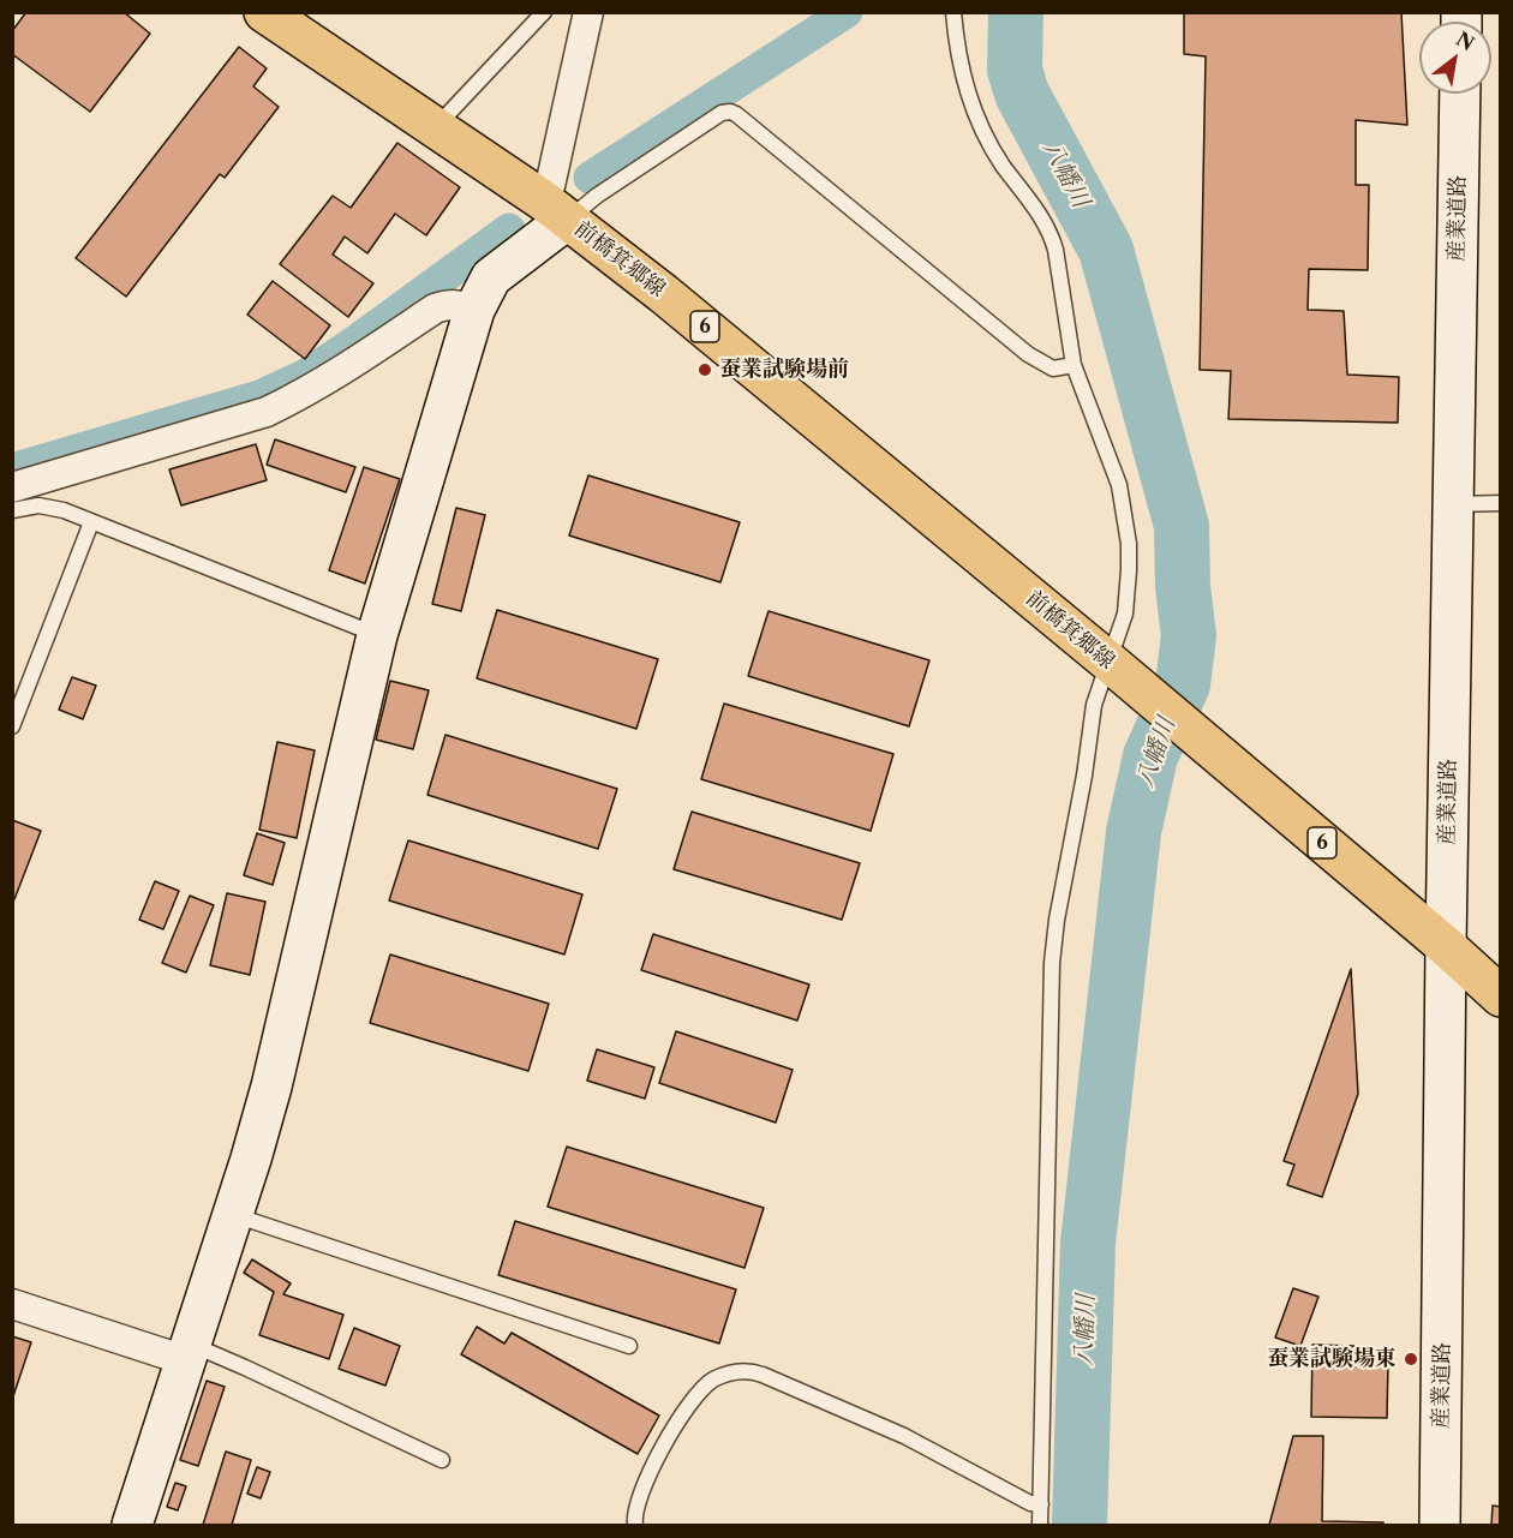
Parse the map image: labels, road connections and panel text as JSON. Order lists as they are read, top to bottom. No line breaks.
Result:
{"streets":{"main road":["前橋箕郷線","6"],"street":["産業道路"]},"crossings":[["産業道路","6"],["前橋箕郷線","6"]],"water":["八幡川"],"places":["蚕業試験場前","蚕業試験場東"],"north":"top right"}
